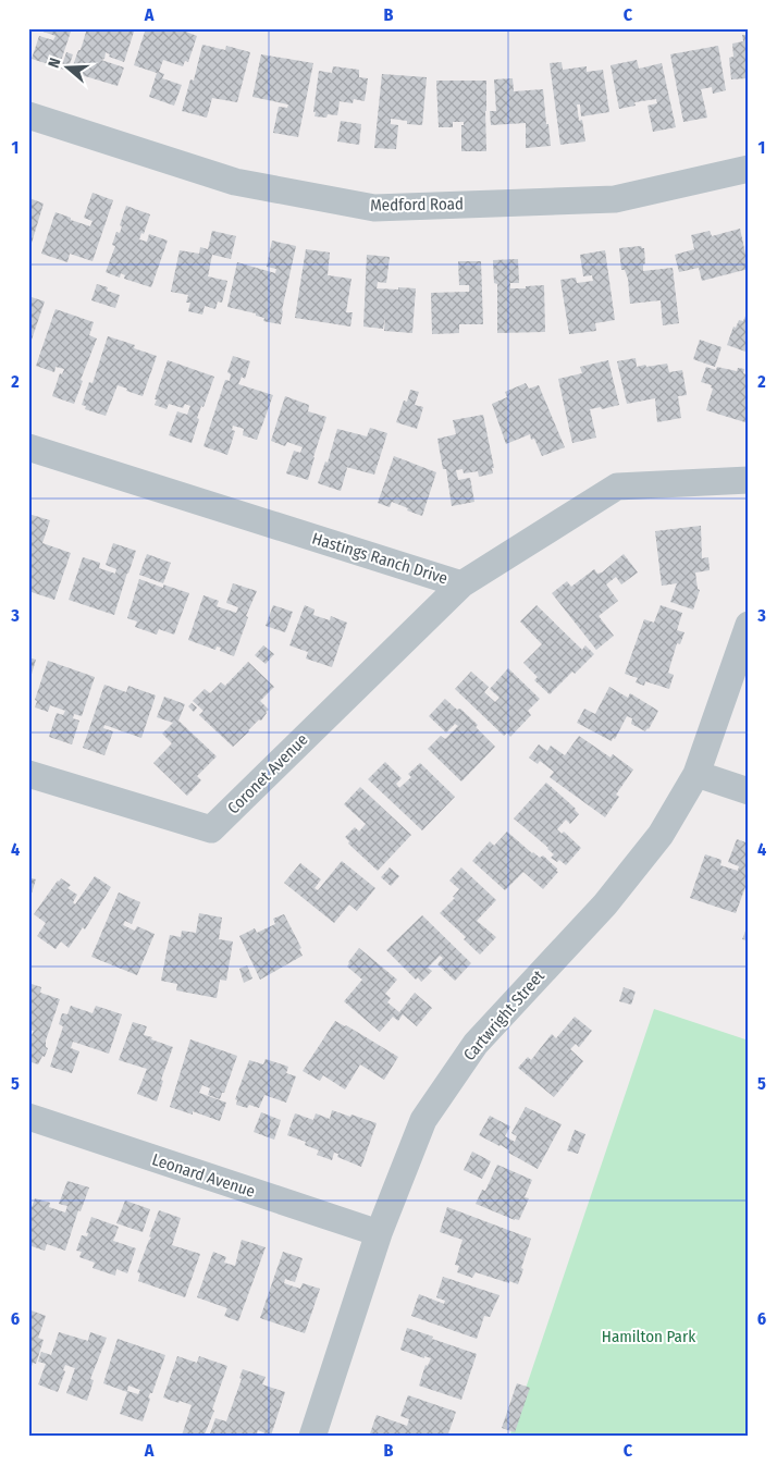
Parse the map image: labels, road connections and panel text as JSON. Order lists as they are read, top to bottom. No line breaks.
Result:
{"streets":{"street":["Medford Road","Hastings Ranch Drive","Coronet Avenue","Cartwright Street","Leonard Avenue"]},"crossings":[["Hastings Ranch Drive","Coronet Avenue"],["Cartwright Street","Leonard Avenue"]],"parks":["Hamilton Park"],"north":"left","grid":{"columns":["A","B","C"],"rows":["1","2","3","4","5","6"]}}
